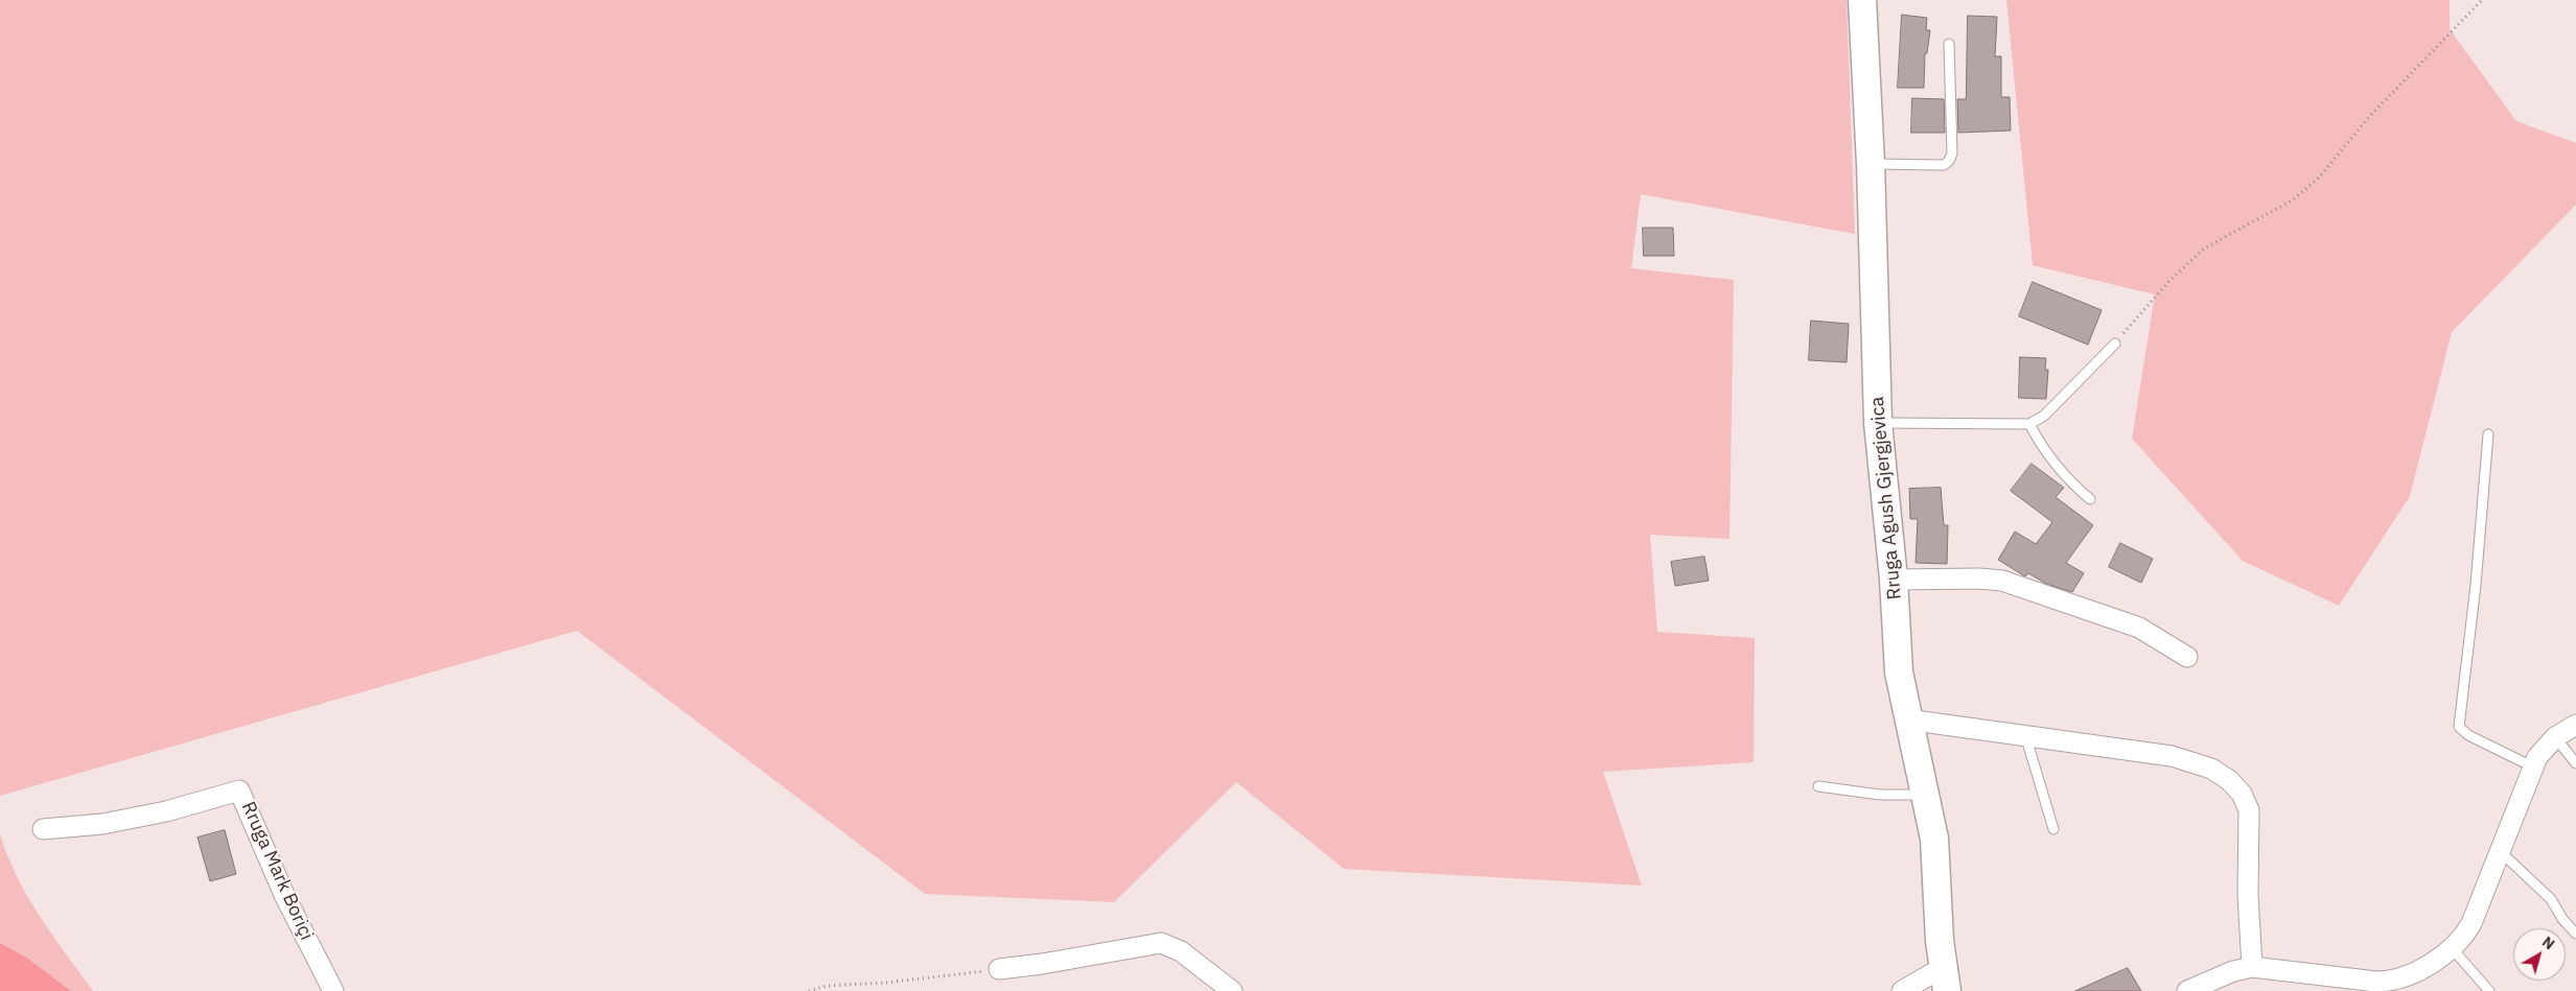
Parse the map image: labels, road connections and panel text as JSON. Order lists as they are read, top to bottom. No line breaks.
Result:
{"streets":{"main road":["Rruga Agush Gjergjevica"],"street":["Rruga Mark Boriçi"]},"north":"top right"}
